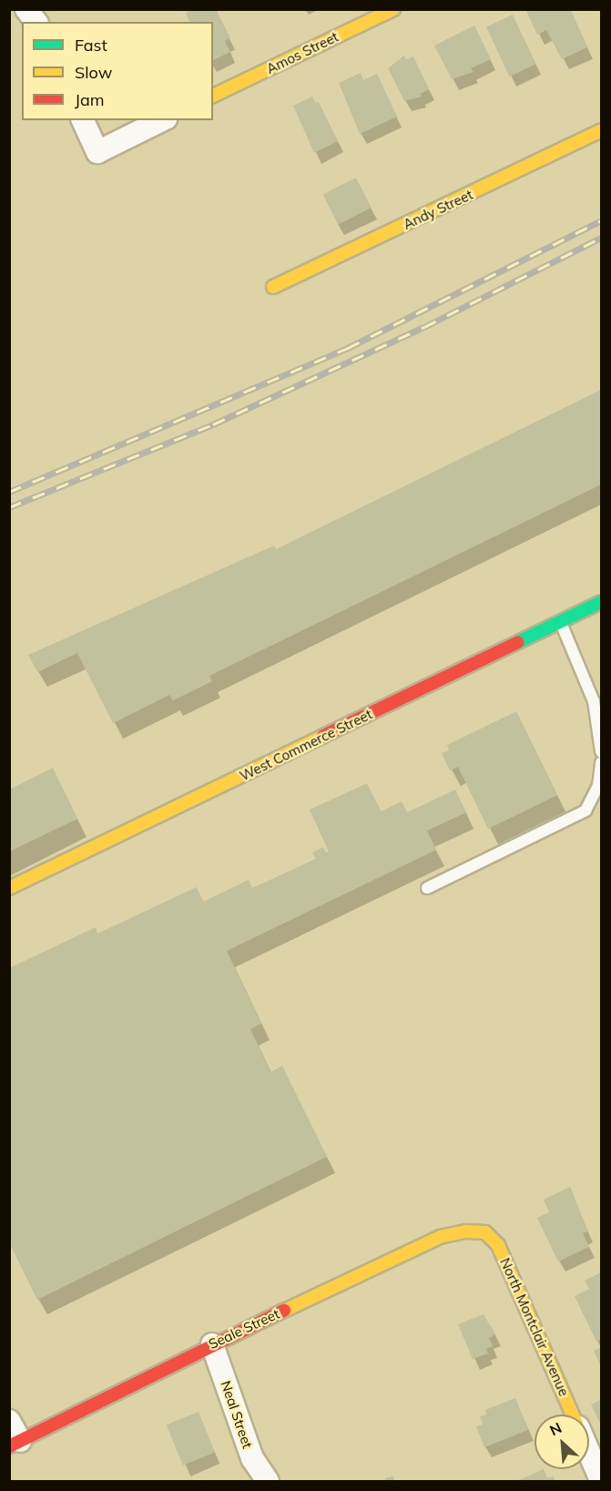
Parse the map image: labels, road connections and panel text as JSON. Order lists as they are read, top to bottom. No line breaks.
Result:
{"streets":{"street":["Amos Street","Andy Street","West Commerce Street","North Montclair Avenue","Seale Street","Neal Street"]},"crossings":[["North Montclair Avenue","Seale Street"],["Seale Street","Neal Street"]],"legend":["Fast","Slow","Jam"],"north":"top left"}
